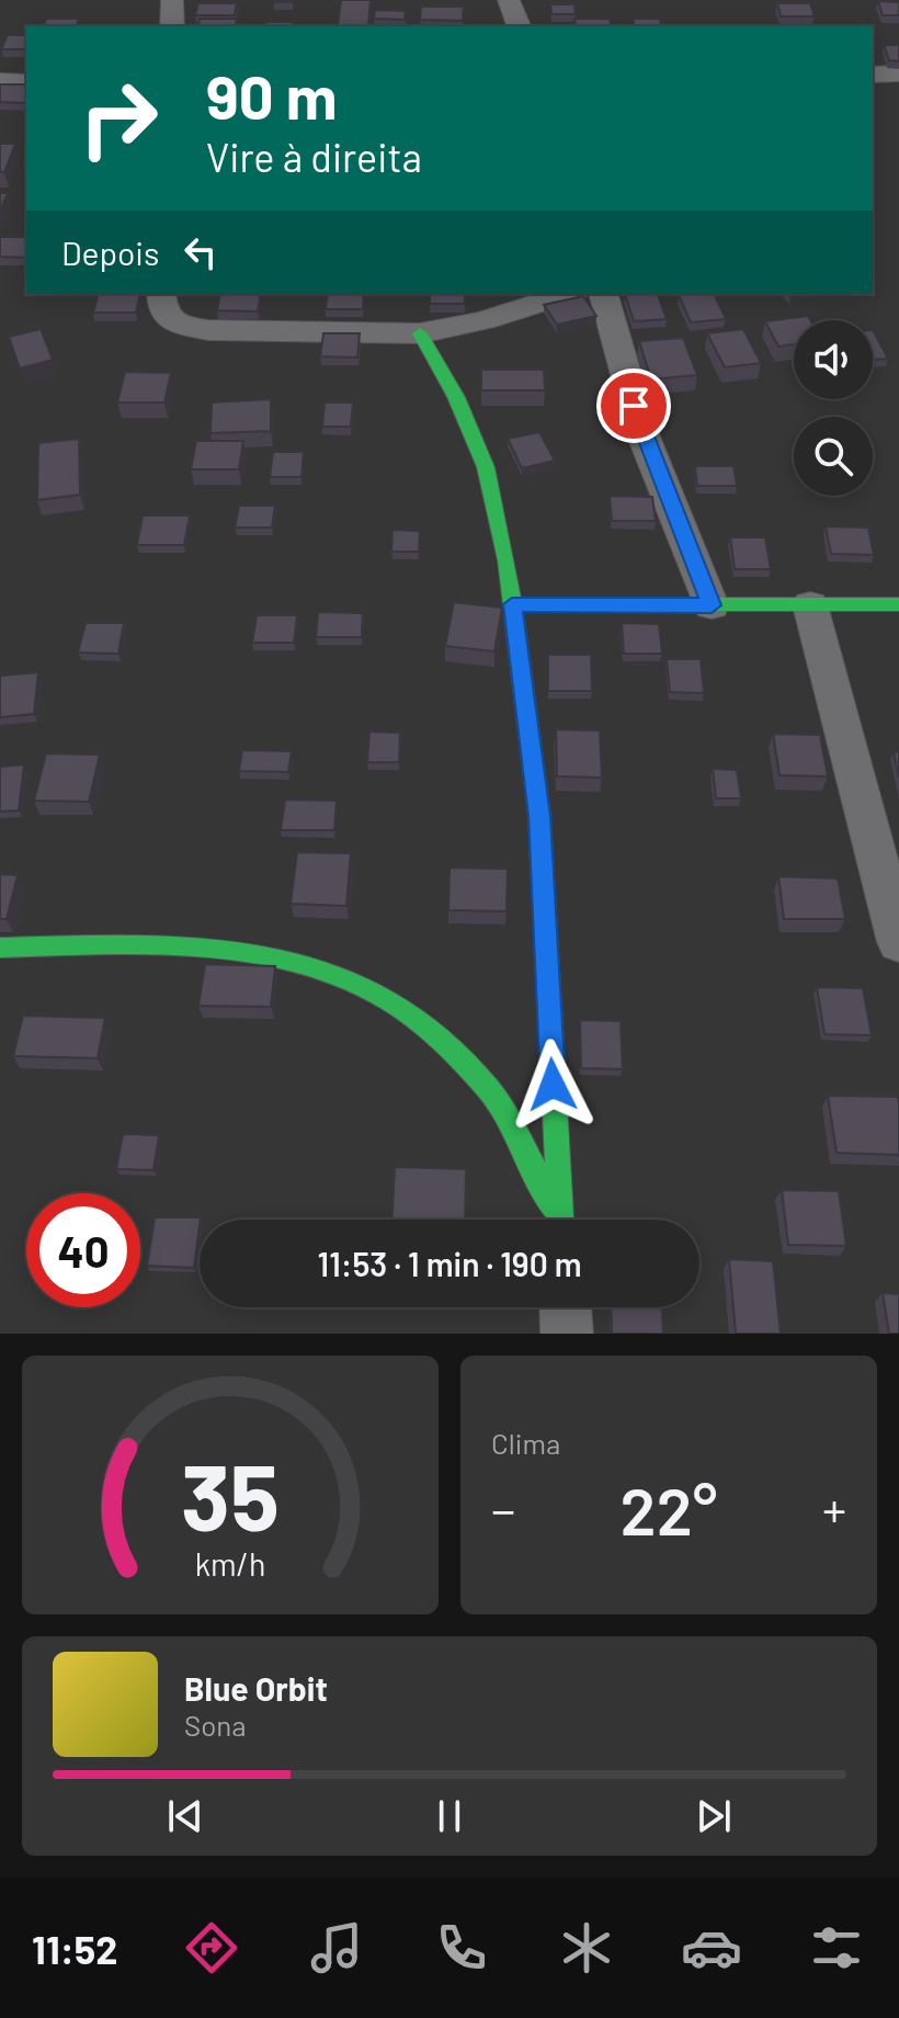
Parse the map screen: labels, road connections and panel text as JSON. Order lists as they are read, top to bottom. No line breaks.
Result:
{"page":{"turn":["90 m","Vire à direita"],"then":"Depois","limit":"40","trip":"11:53 · 1 min · 190 m","tile":"Clima","heat":["−","22°","+"],"song":["Blue Orbit","Sona"],"tabs":"11:52","gauge":["35","km/h"]}}
